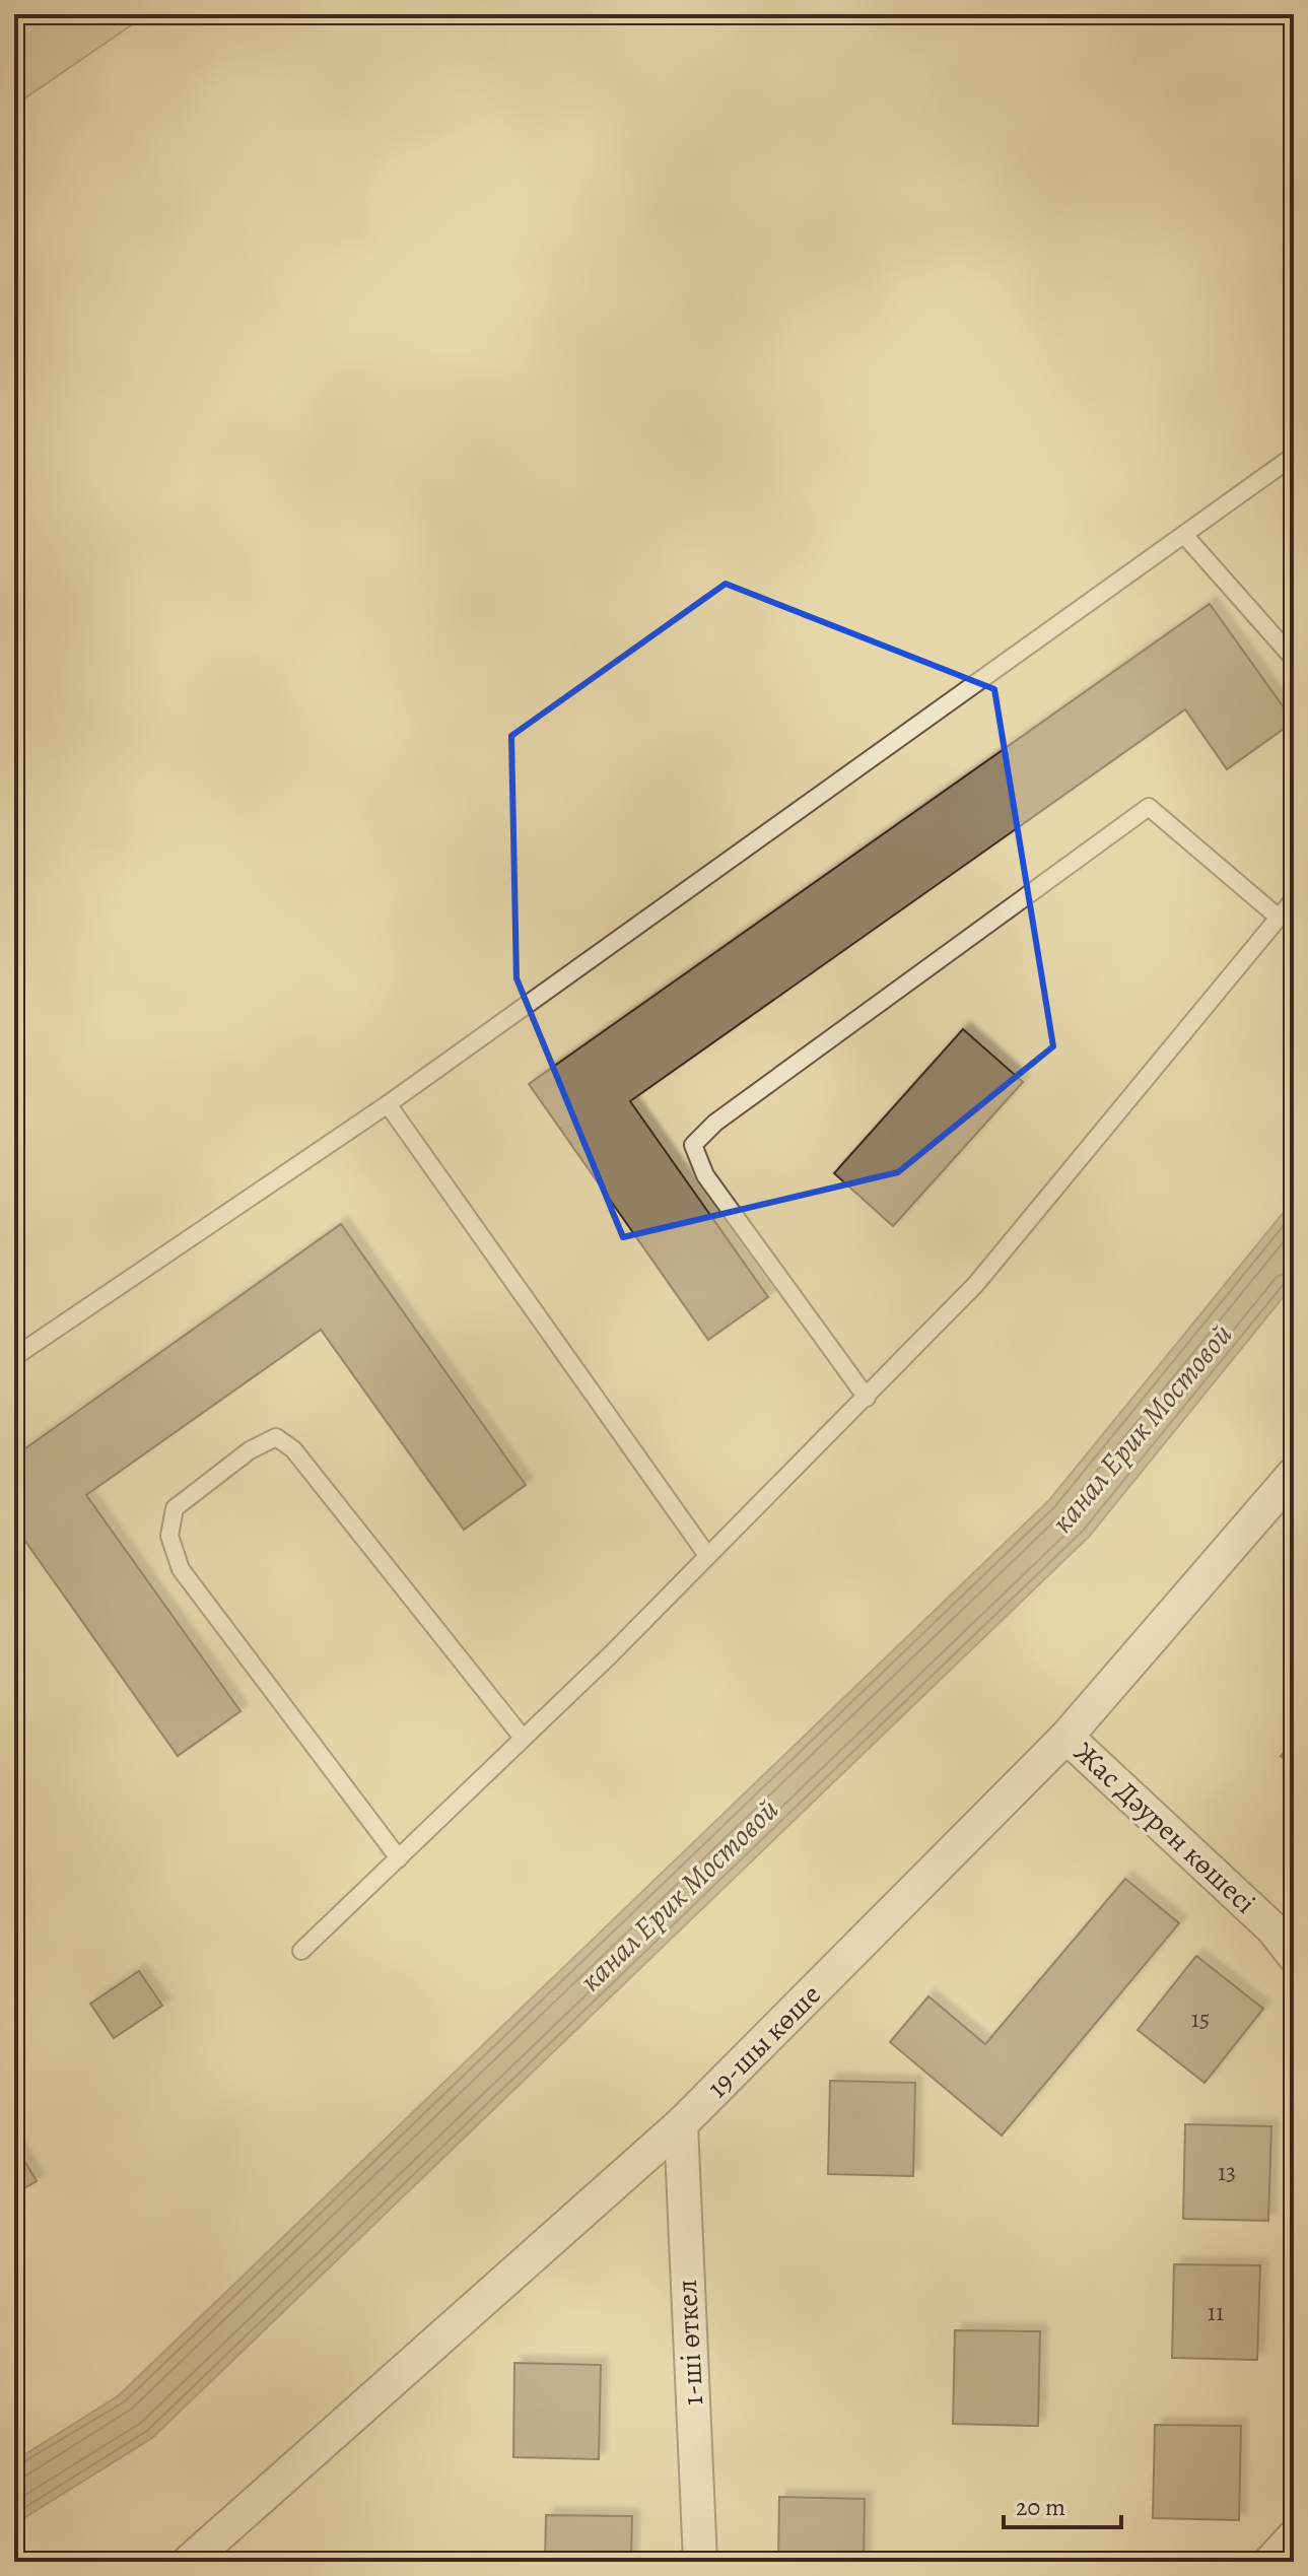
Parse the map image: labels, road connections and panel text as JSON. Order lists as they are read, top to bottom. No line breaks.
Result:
{"streets":{"street":["Жас Дәурен көшесі","19-шы көше","1-шi өткел"]},"crossings":[["Жас Дәурен көшесі","19-шы көше"],["19-шы көше","1-шi өткел"]],"water":["канал Ерик Мостовой"],"house_numbers":["15","13","11"],"scale_bar":"20 m"}
